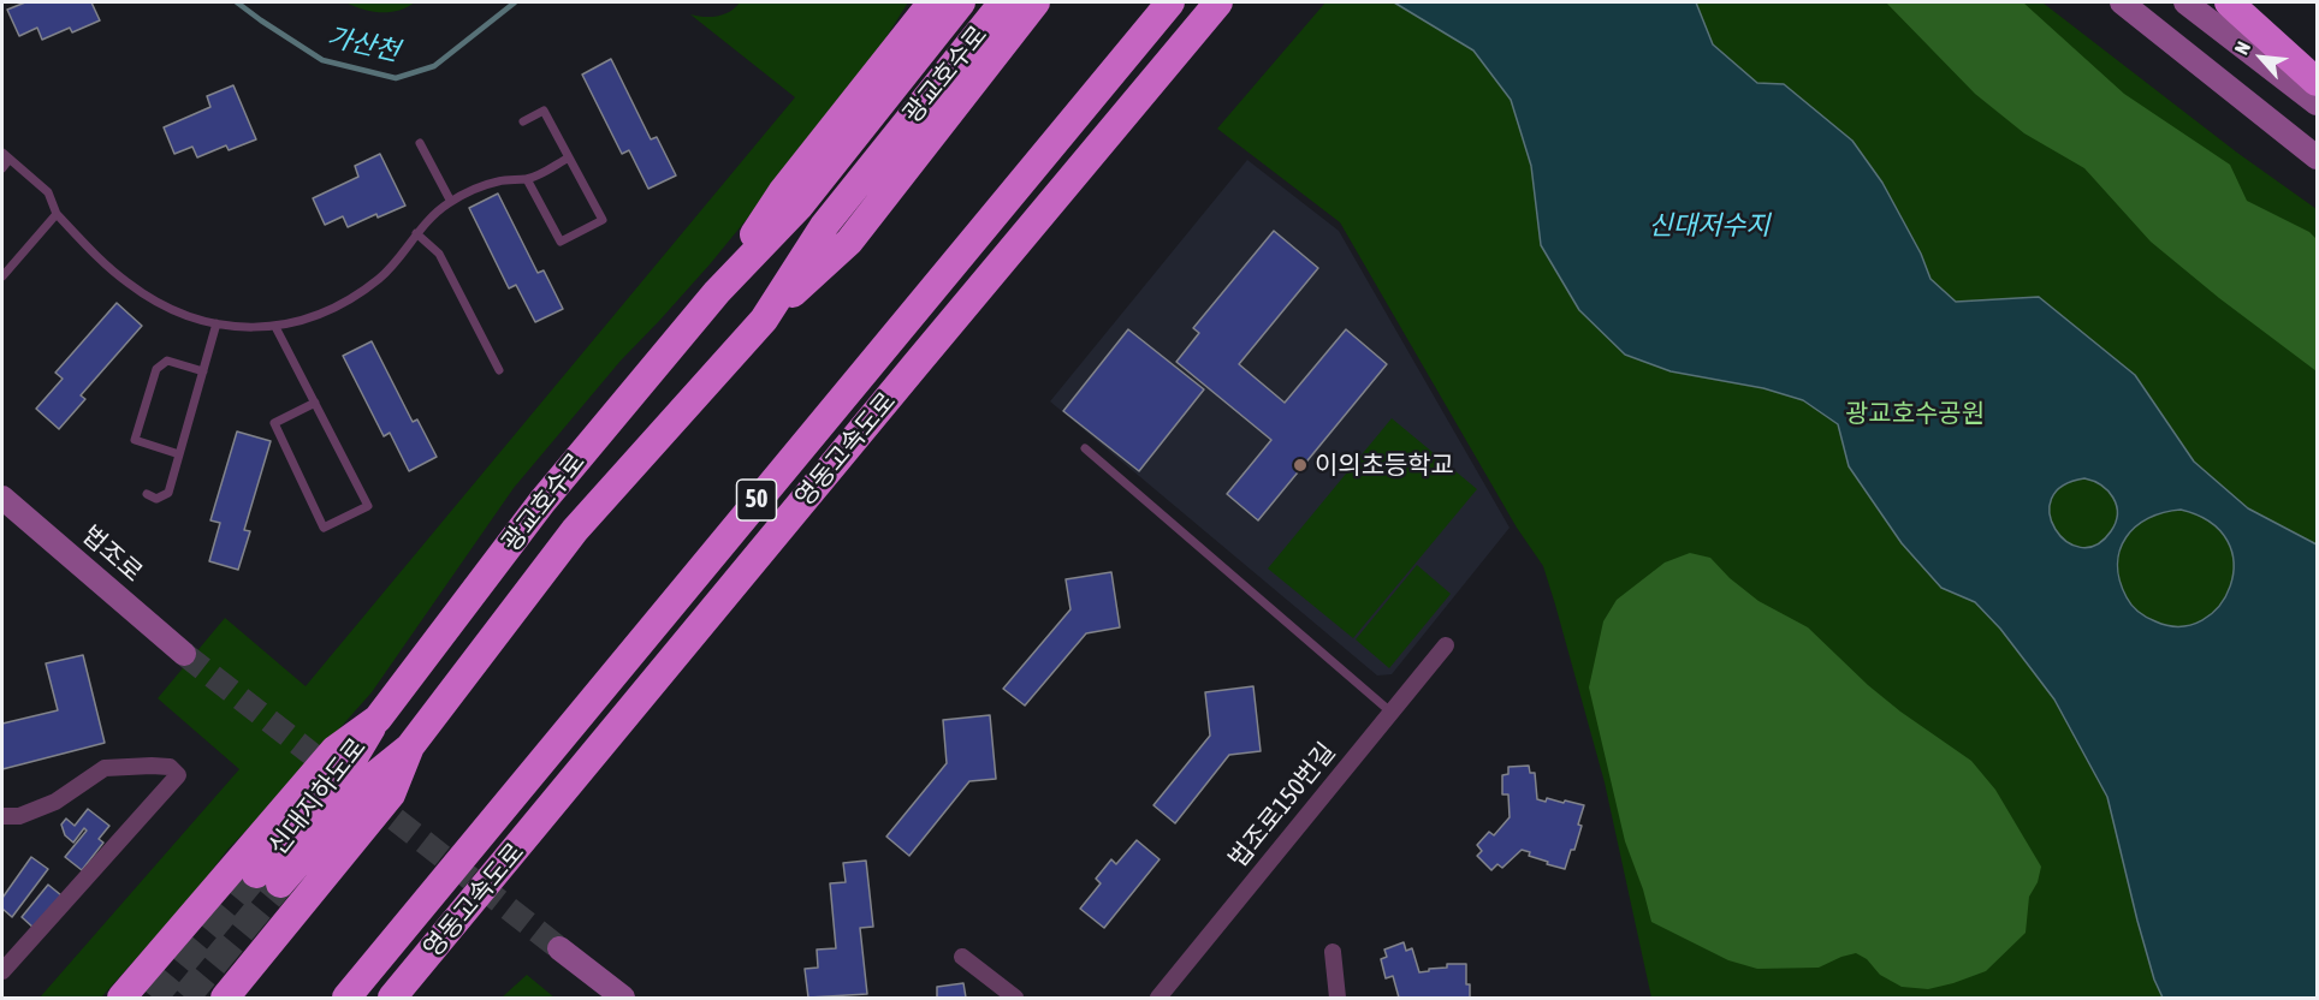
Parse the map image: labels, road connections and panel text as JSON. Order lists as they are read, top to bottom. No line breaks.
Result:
{"streets":{"highway":["광교호수로","영동고속도로","50","신대지하도로"],"main road":["법조로"],"street":["법조로150번길"]},"crossings":[["광교호수로","신대지하도로"]],"water":["가산천","신대저수지"],"parks":["광교호수공원"],"places":["이의초등학교"],"north":"top left"}
